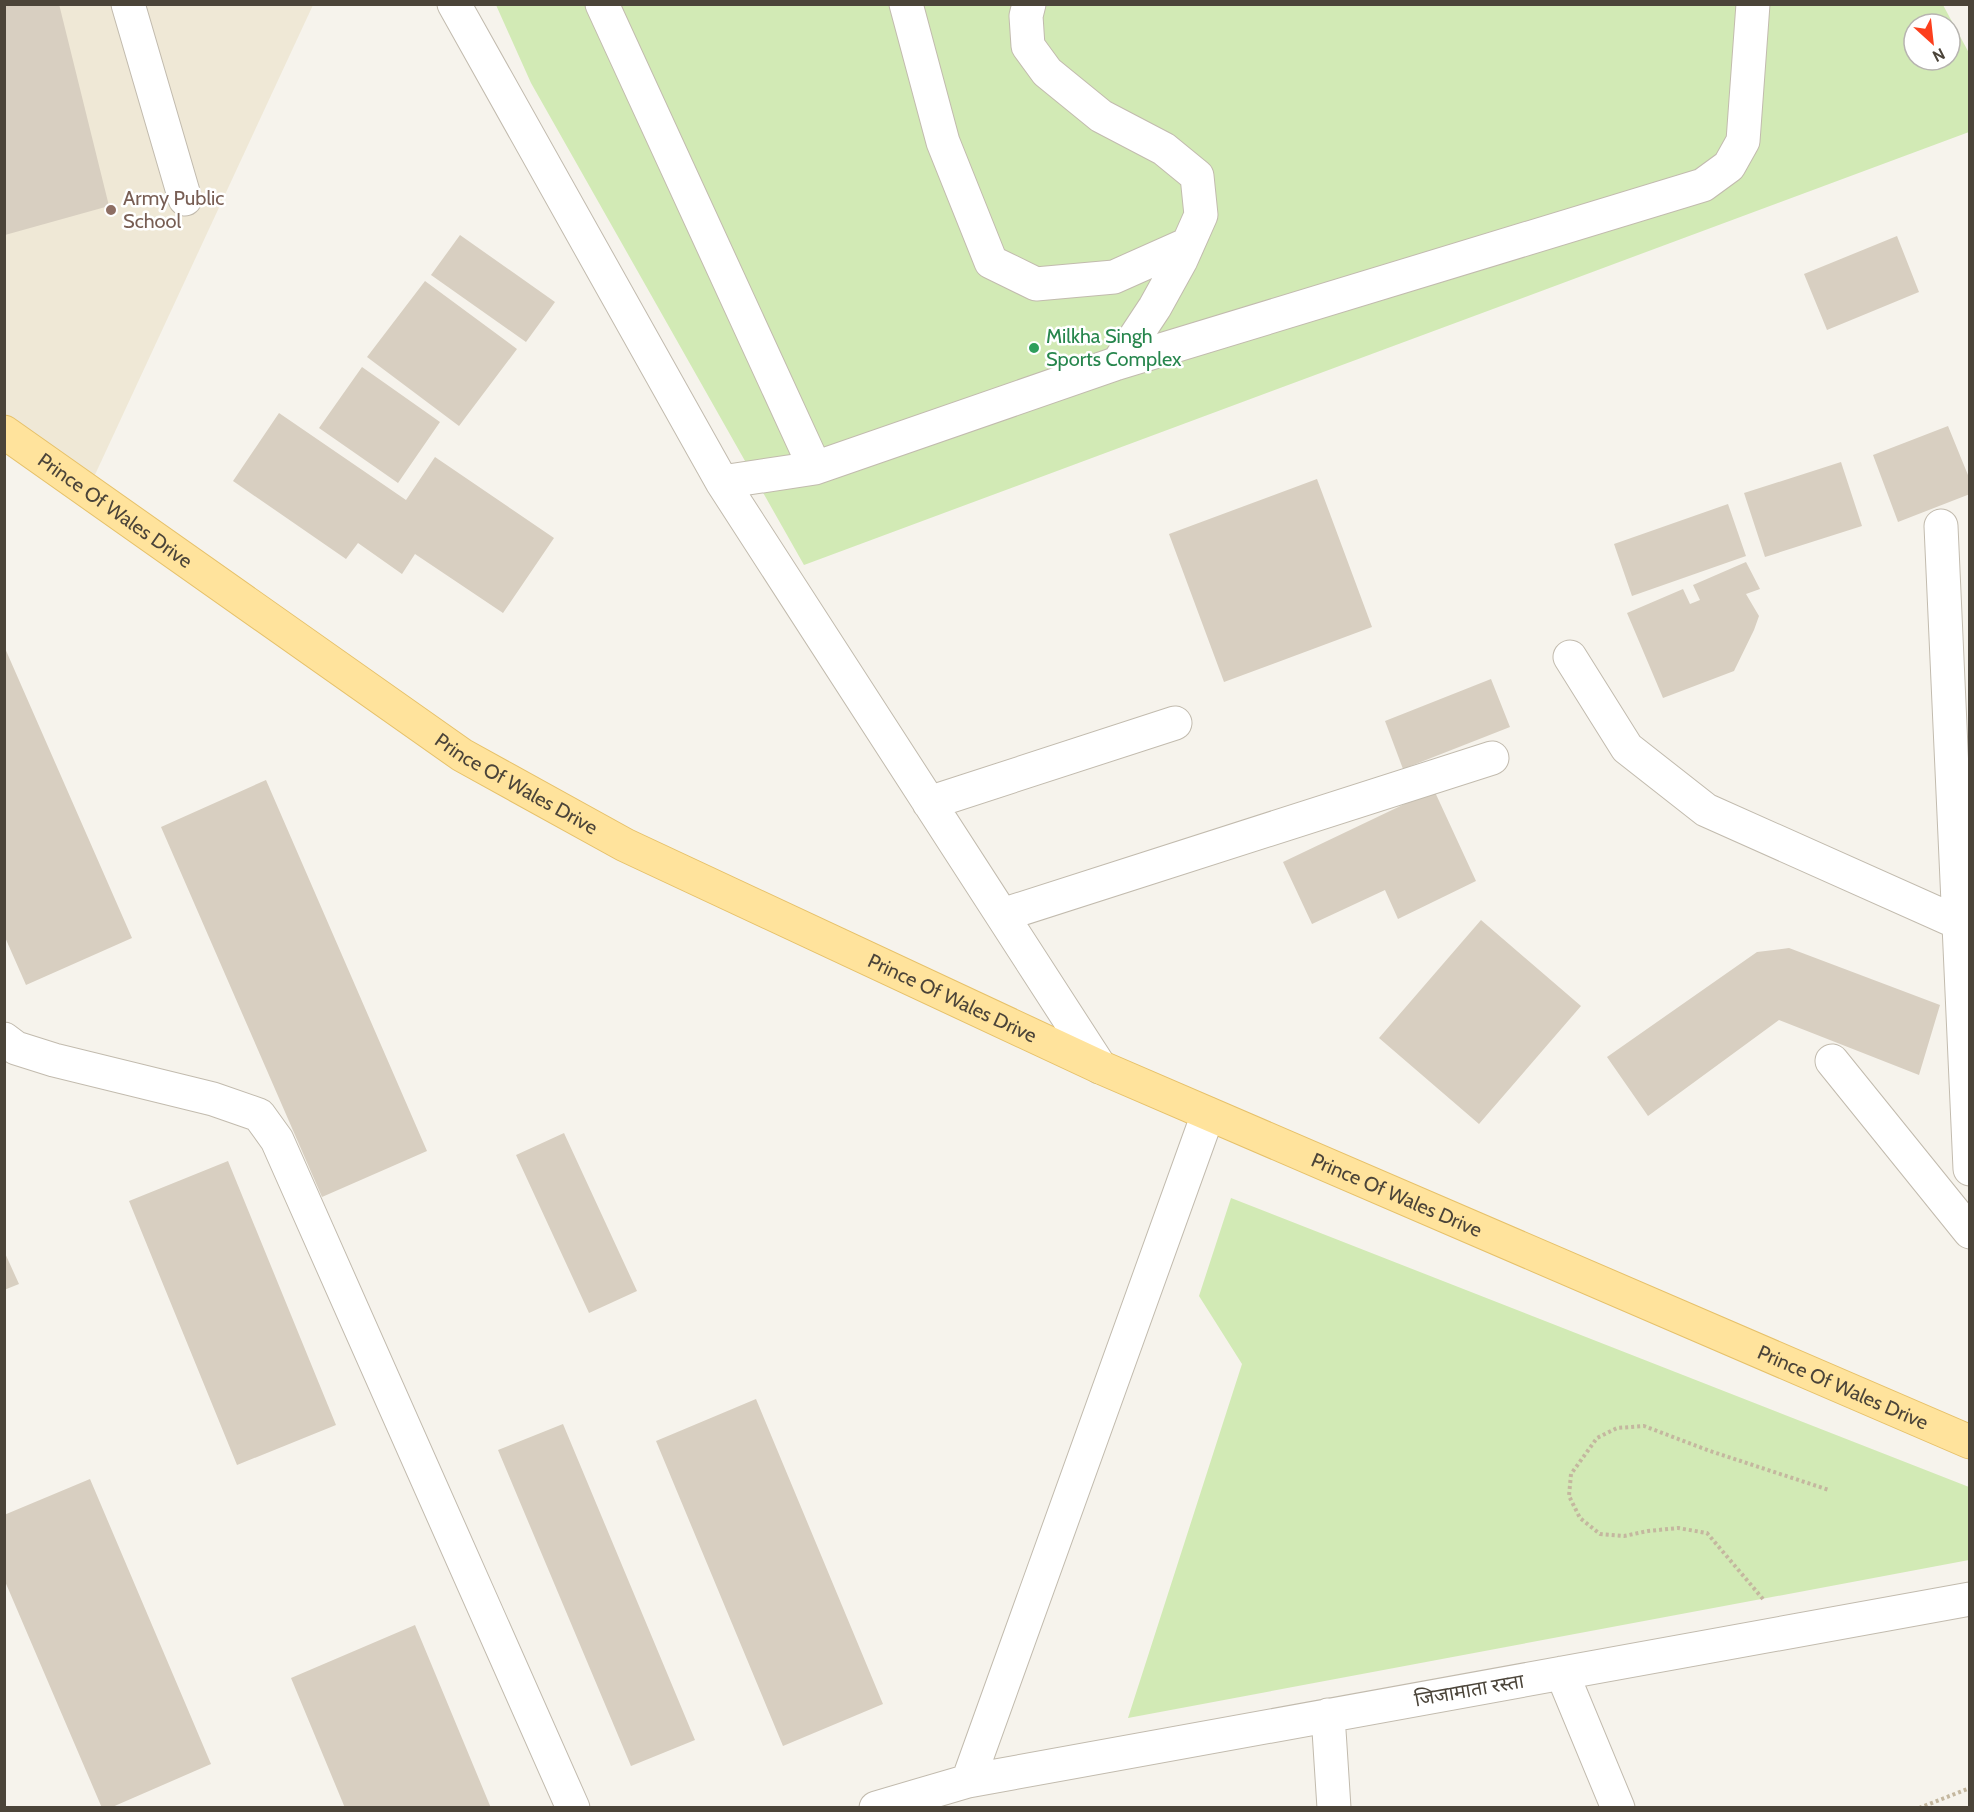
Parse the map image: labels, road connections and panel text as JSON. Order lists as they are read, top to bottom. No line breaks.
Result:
{"streets":{"main road":["Prince Of Wales Drive"],"street":["जिजामाता रस्ता"]},"places":["Army Public School","Milkha Singh Sports Complex"],"north":"bottom right"}
